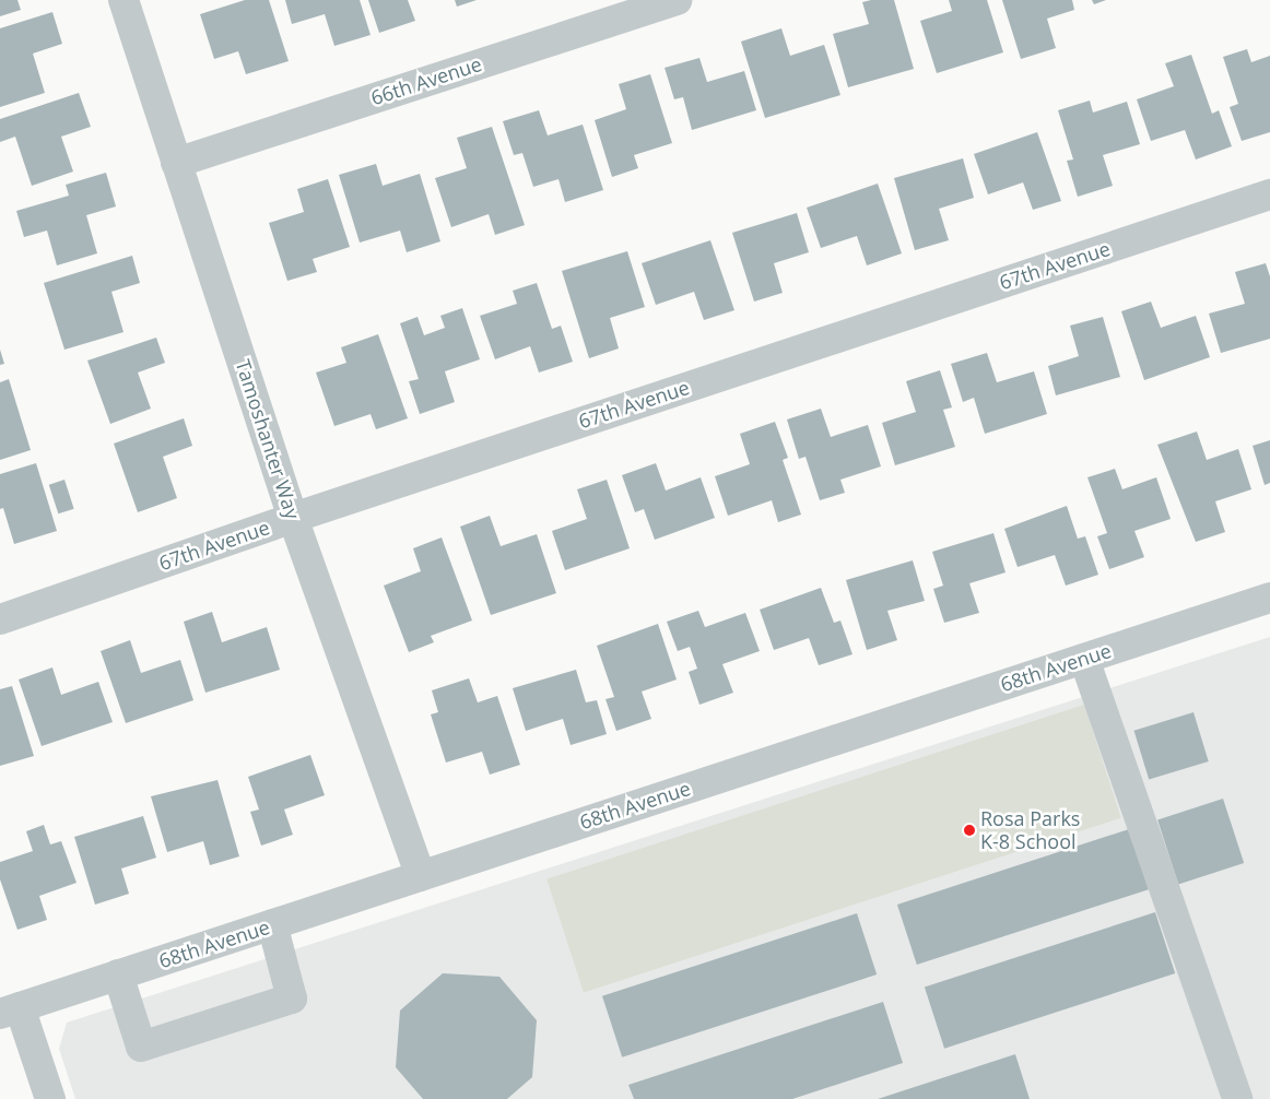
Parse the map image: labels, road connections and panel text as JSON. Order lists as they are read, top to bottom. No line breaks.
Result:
{"streets":{"street":["66th Avenue","67th Avenue","Tamoshanter Way","68th Avenue"]},"crossings":[["66th Avenue","Tamoshanter Way"],["67th Avenue","Tamoshanter Way"],["Tamoshanter Way","68th Avenue"]],"places":["Rosa Parks K-8 School"]}
